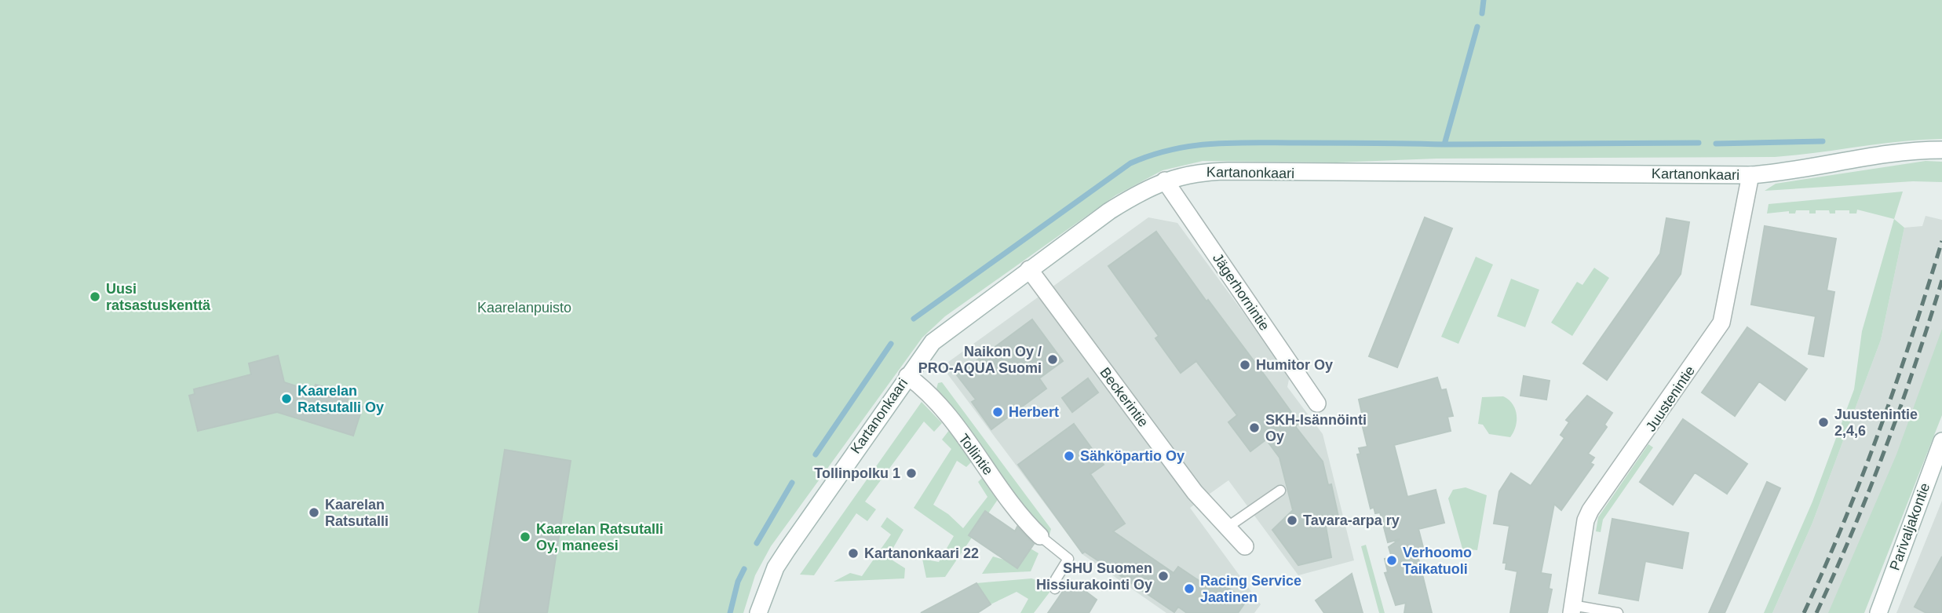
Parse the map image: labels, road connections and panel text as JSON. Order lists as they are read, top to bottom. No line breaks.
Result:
{"streets":{"street":["Kartanonkaari","Jägerhornintie","Beckerintie","Juustenintie","Tollintie","Parivaljakontie"]},"crossings":[["Kartanonkaari","Jägerhornintie"],["Kartanonkaari","Beckerintie"],["Kartanonkaari","Juustenintie"],["Kartanonkaari","Tollintie"]],"parks":["Kaarelanpuisto"],"places":["Uusi ratsastuskenttä","Naikon Oy / PRO-AQUA Suomi","Humitor Oy","Kaarelan Ratsutalli Oy","Herbert","Juustenintie 2,4,6","SKH-Isännöinti Oy","Sähköpartio Oy","Tollinpolku 1","Kaarelan Ratsutalli","Tavara-arpa ry","Kaarelan Ratsutalli Oy, maneesi","Kartanonkaari 22","Verhoomo Taikatuoli","SHU Suomen Hissiurakointi Oy","Racing Service Jaatinen"]}
